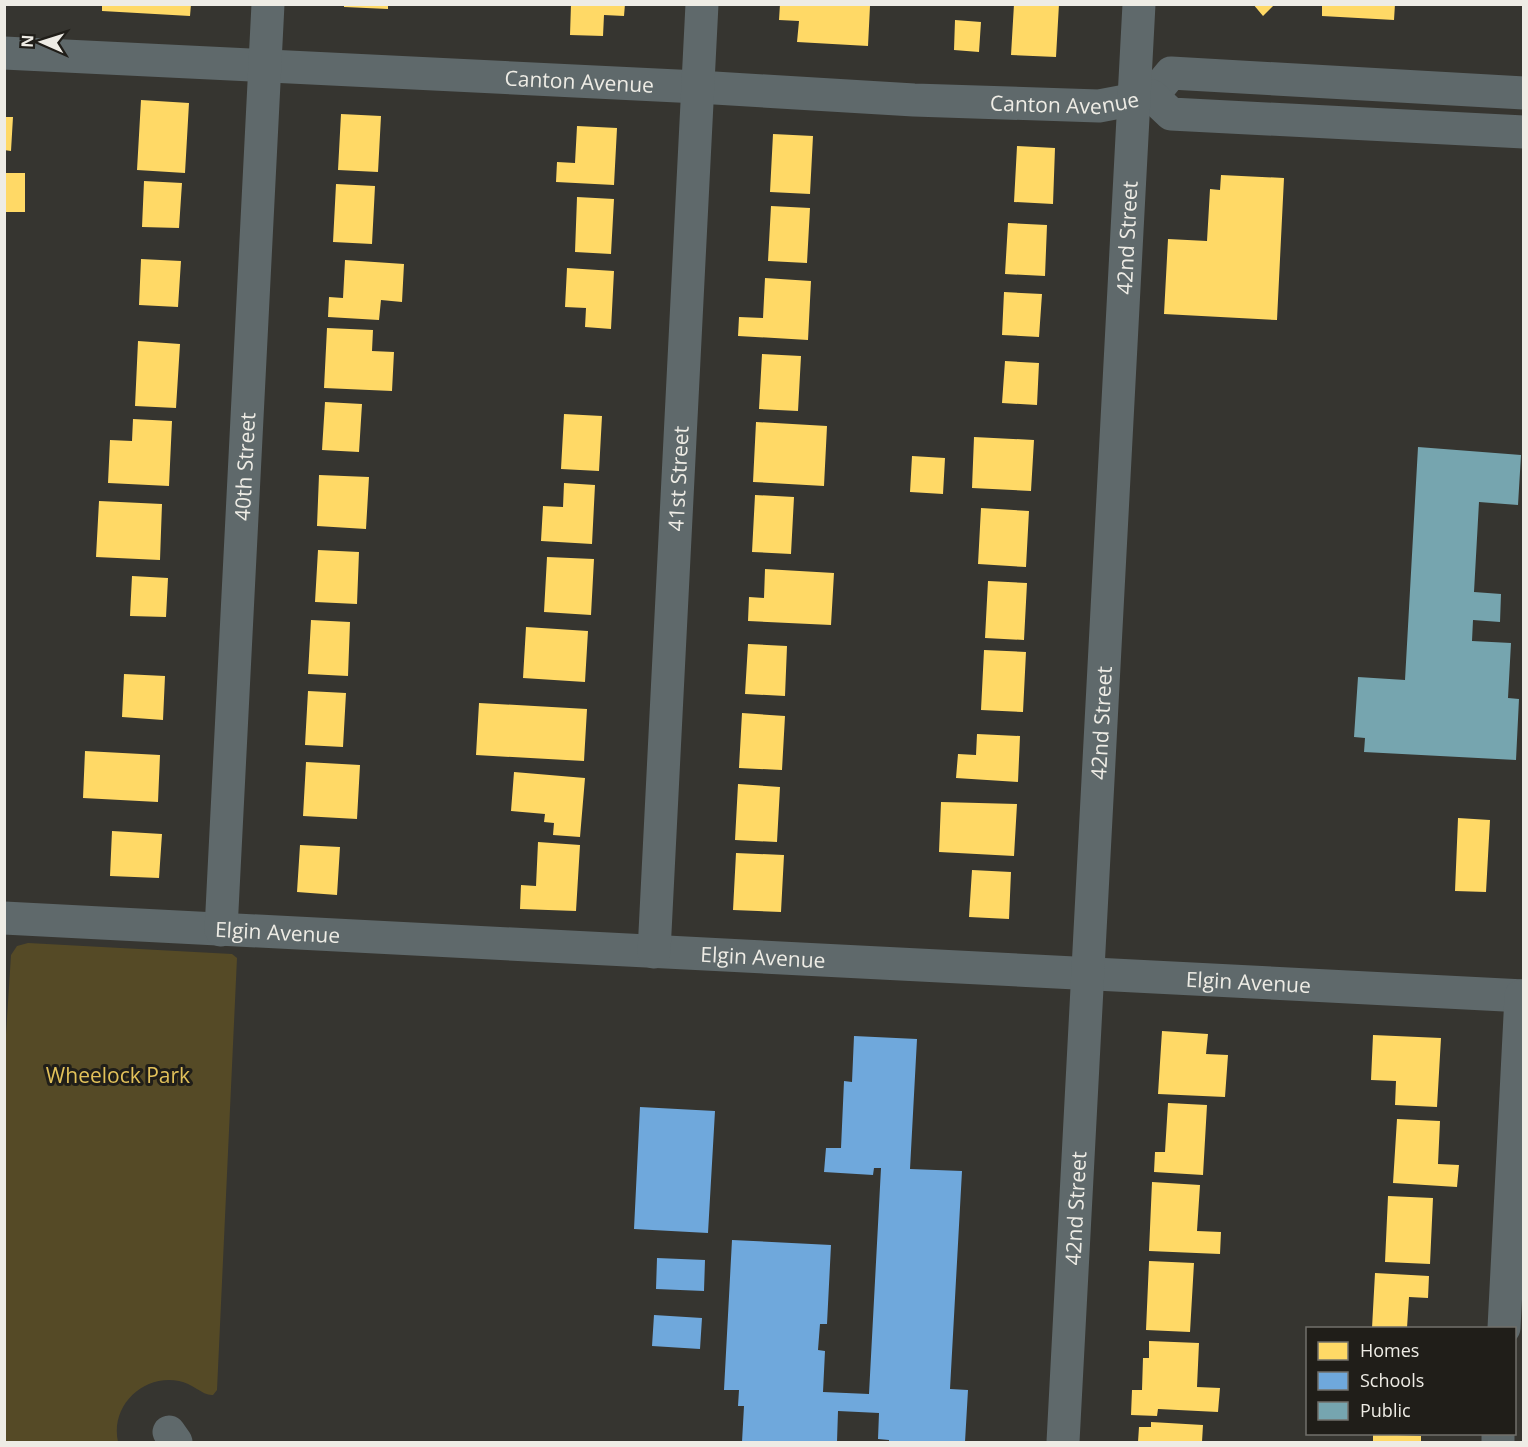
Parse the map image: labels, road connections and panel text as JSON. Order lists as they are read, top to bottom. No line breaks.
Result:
{"streets":{"street":["Canton Avenue","42nd Street","40th Street","41st Street","Elgin Avenue"]},"crossings":[["Canton Avenue","42nd Street"],["Canton Avenue","40th Street"],["Canton Avenue","41st Street"],["42nd Street","Elgin Avenue"],["40th Street","Elgin Avenue"],["41st Street","Elgin Avenue"]],"parks":["Wheelock Park"],"legend":["Homes","Schools","Public"],"north":"left"}
